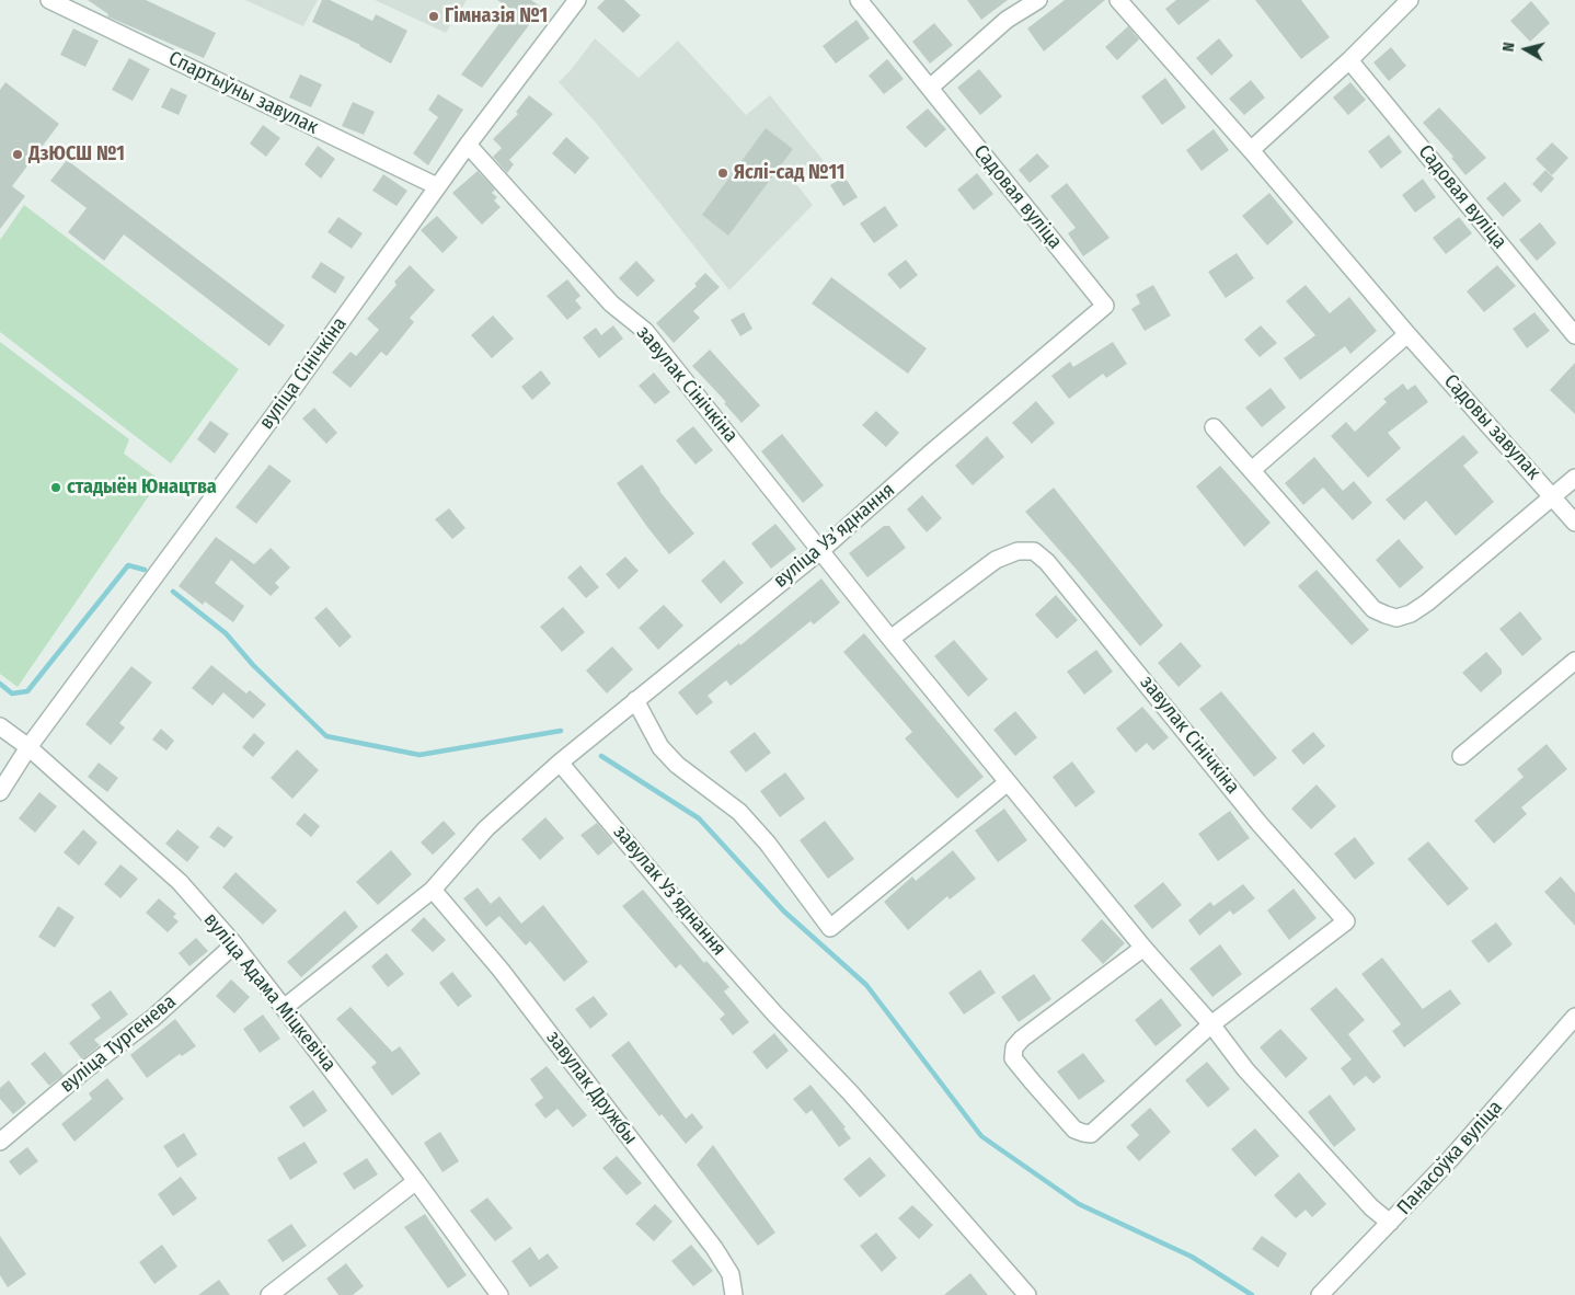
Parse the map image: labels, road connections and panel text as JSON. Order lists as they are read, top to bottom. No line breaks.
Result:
{"streets":{"street":["Спартыўны завулак","Садовая вуліца","вуліца Сінічкіна","завулак Сінічкіна","Садовы завулак","вуліца Узʼяднання","завулак Узʼяднання","вуліца Адама Міцкевіча","вуліца Тургенева","завулак Дружбы","Панасоўка вуліца"]},"crossings":[["Спартыўны завулак","вуліца Сінічкіна"],["Садовая вуліца","вуліца Узʼяднання"],["вуліца Сінічкіна","завулак Сінічкіна"],["вуліца Сінічкіна","вуліца Адама Міцкевіча"],["завулак Сінічкіна","вуліца Узʼяднання"],["завулак Сінічкіна","Панасоўка вуліца"],["вуліца Узʼяднання","завулак Узʼяднання"],["вуліца Адама Міцкевіча","вуліца Тургенева"]],"places":["Гімназія №1","ДзЮСШ №1","Яслі-сад №11","стадыён Юнацтва"],"north":"left"}
